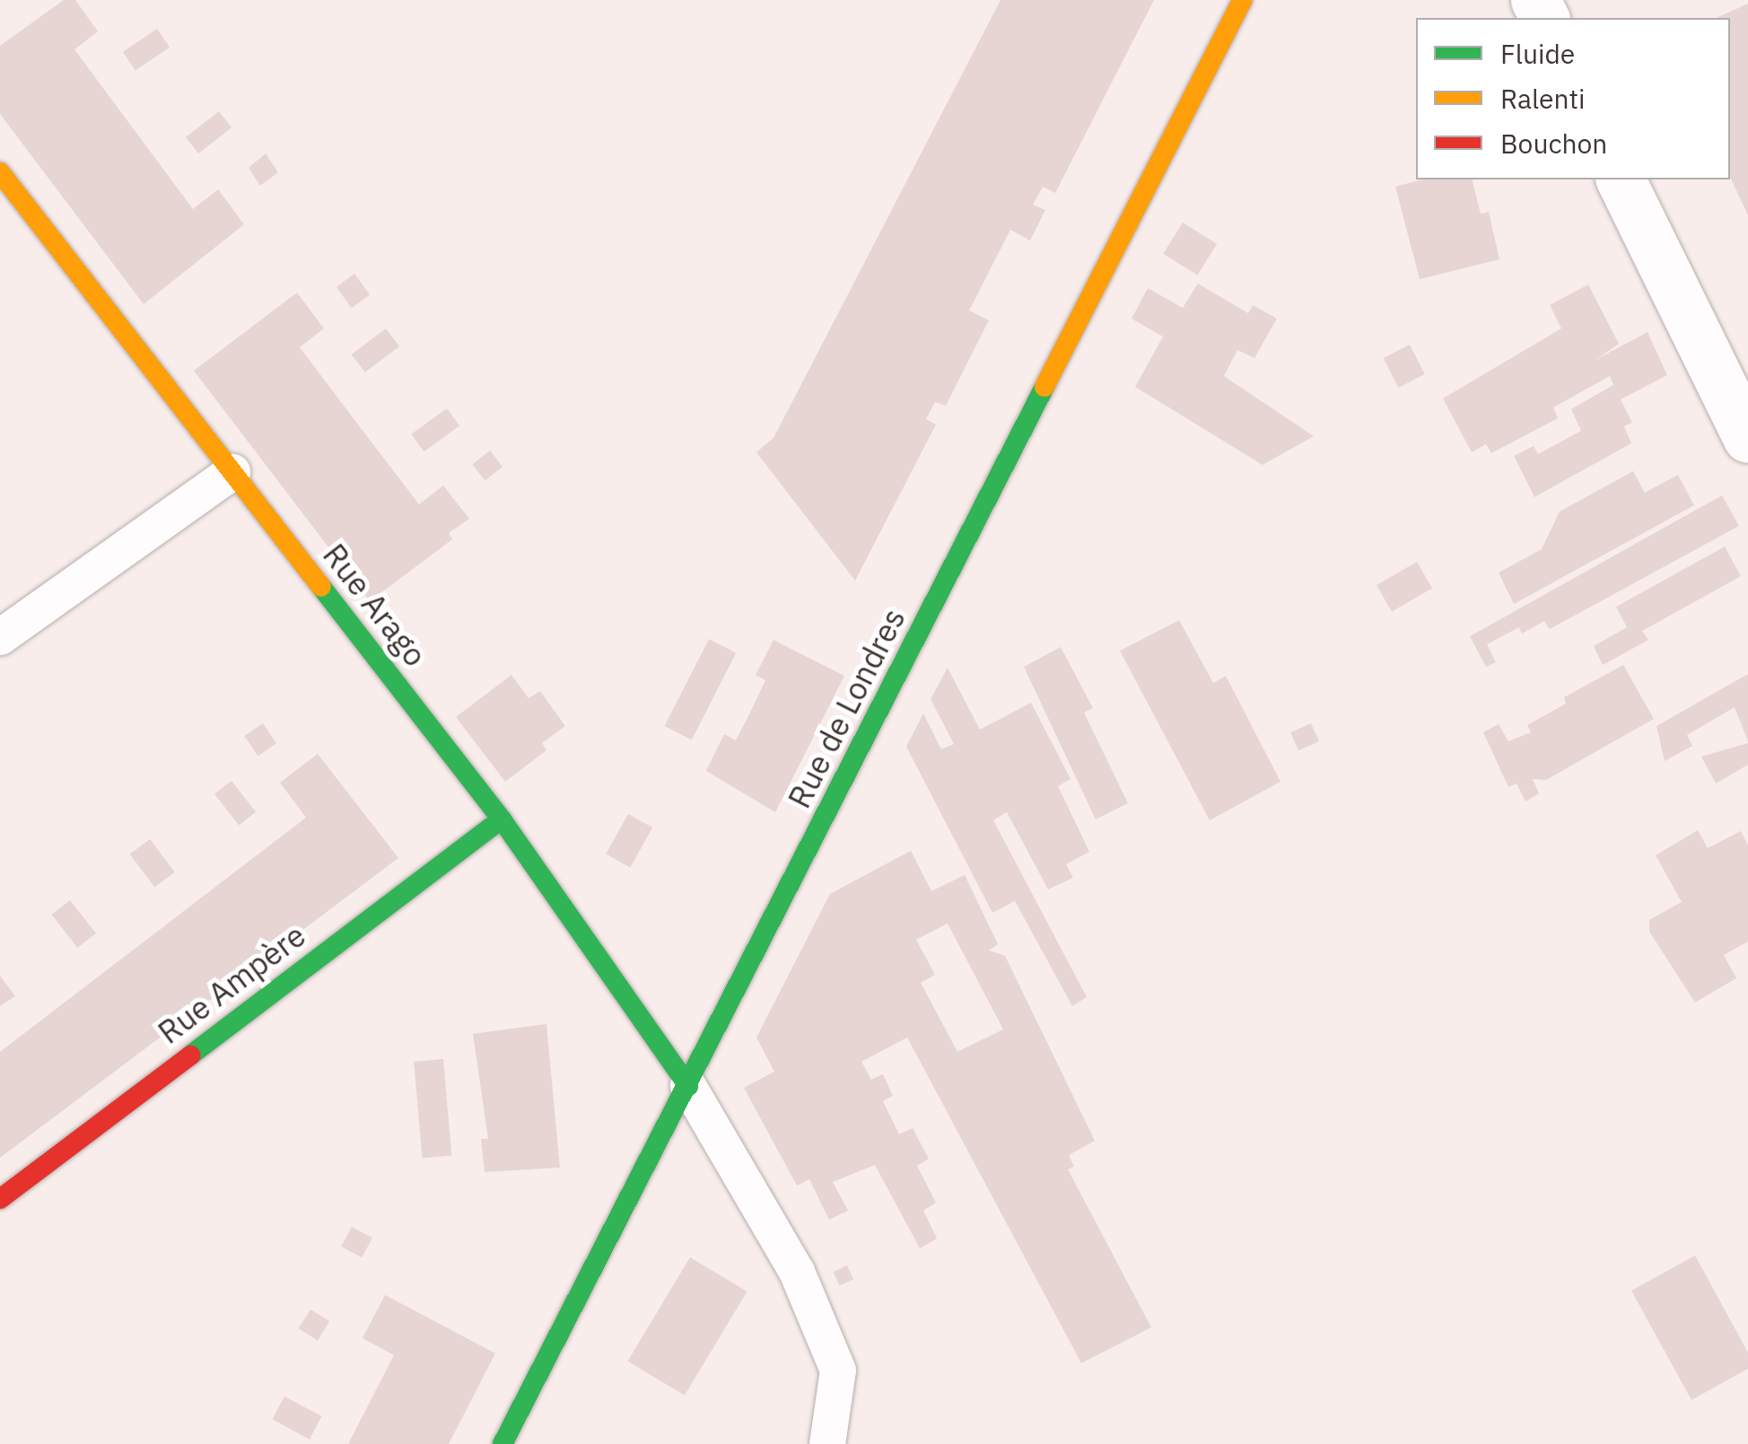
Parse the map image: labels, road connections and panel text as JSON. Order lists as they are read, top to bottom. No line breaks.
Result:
{"streets":{"street":["Rue Arago","Rue de Londres","Rue Ampère"]},"crossings":[["Rue Arago","Rue de Londres"],["Rue Arago","Rue Ampère"]],"legend":["Fluide","Ralenti","Bouchon"]}
